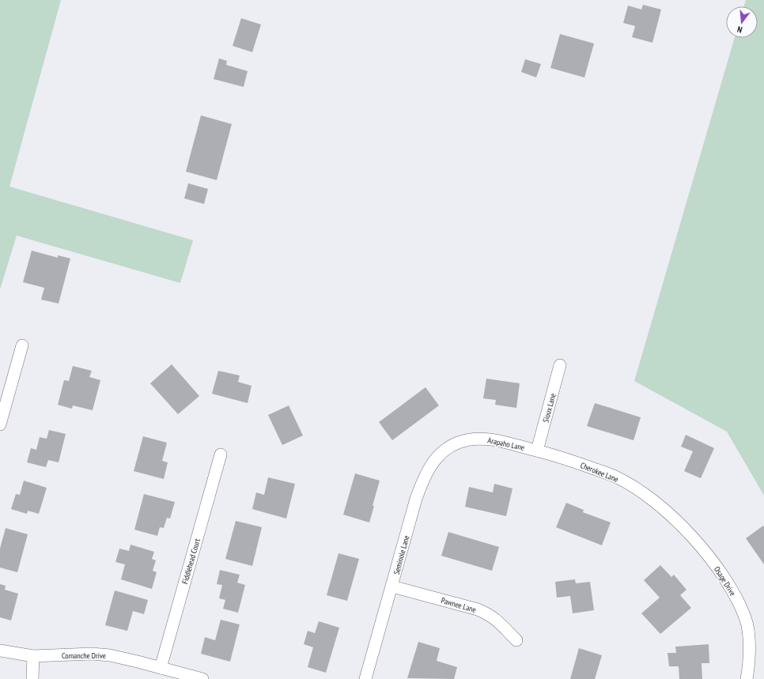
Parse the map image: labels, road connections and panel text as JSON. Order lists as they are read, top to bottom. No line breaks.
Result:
{"streets":{"street":["Sioux Lane","Arapaho Lane","Cherokee Lane","Seminole Lane","Fiddlehead Court","Osage Drive","Pawnee Lane","Comanche Drive"]},"crossings":[["Sioux Lane","Arapaho Lane"],["Sioux Lane","Cherokee Lane"],["Arapaho Lane","Cherokee Lane"],["Arapaho Lane","Seminole Lane"],["Cherokee Lane","Osage Drive"],["Seminole Lane","Pawnee Lane"],["Fiddlehead Court","Comanche Drive"]],"north":"bottom"}
